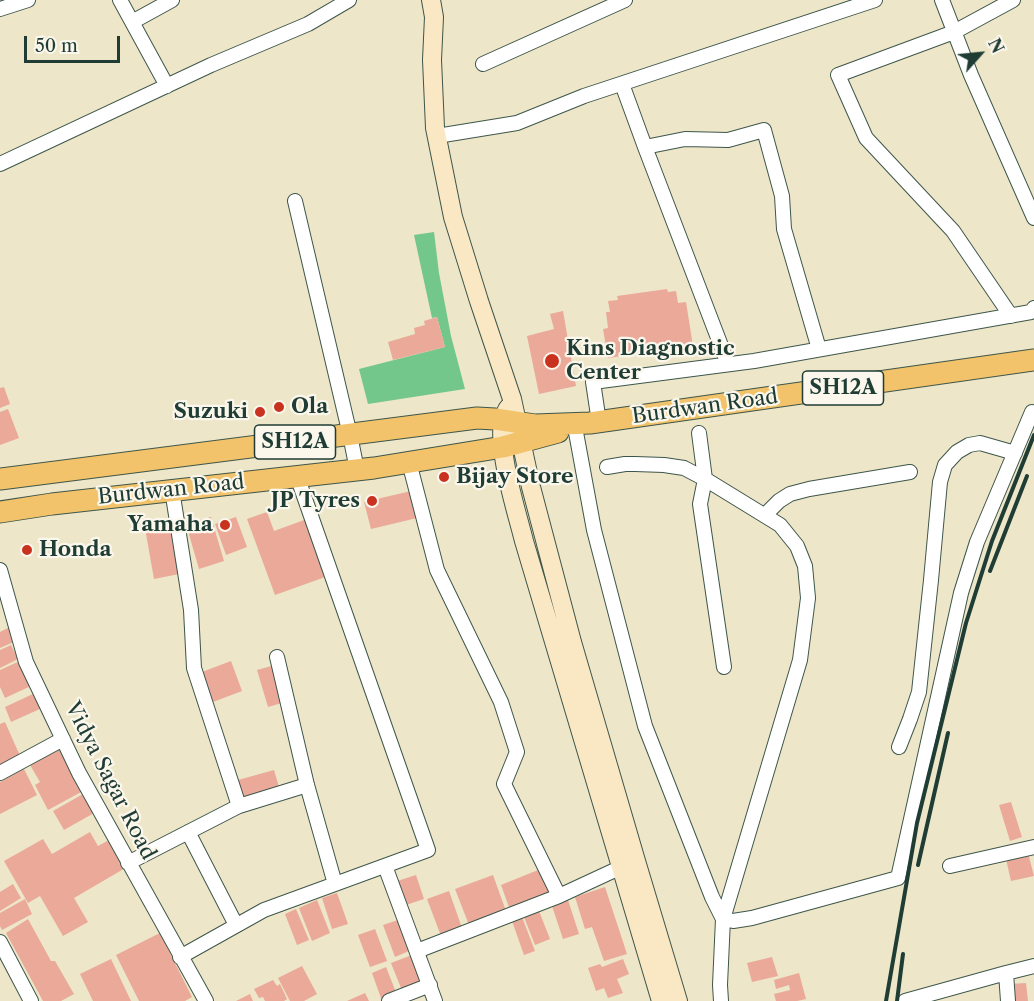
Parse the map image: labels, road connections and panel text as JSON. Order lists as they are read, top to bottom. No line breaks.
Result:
{"streets":{"main road":["SH12A","Burdwan Road"],"street":["Vidya Sagar Road"]},"places":["Kins Diagnostic Center","Ola","Suzuki","Bijay Store","JP Tyres","Yamaha","Honda"],"scale_bar":"50 m","north":"top right"}
